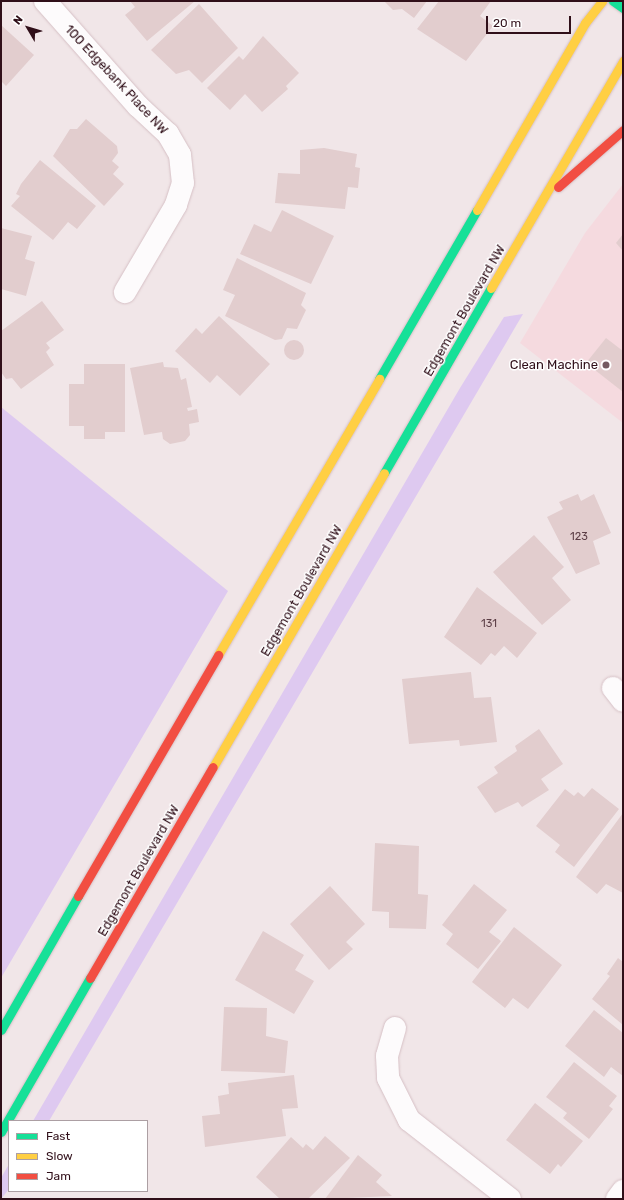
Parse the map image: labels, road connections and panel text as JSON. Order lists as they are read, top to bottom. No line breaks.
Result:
{"streets":{"main road":["Edgemont Boulevard NW"],"street":["100 Edgebank Place NW"]},"places":["Clean Machine"],"house_numbers":["123","131"],"legend":["Fast","Slow","Jam"],"scale_bar":"20 m","north":"top left"}
